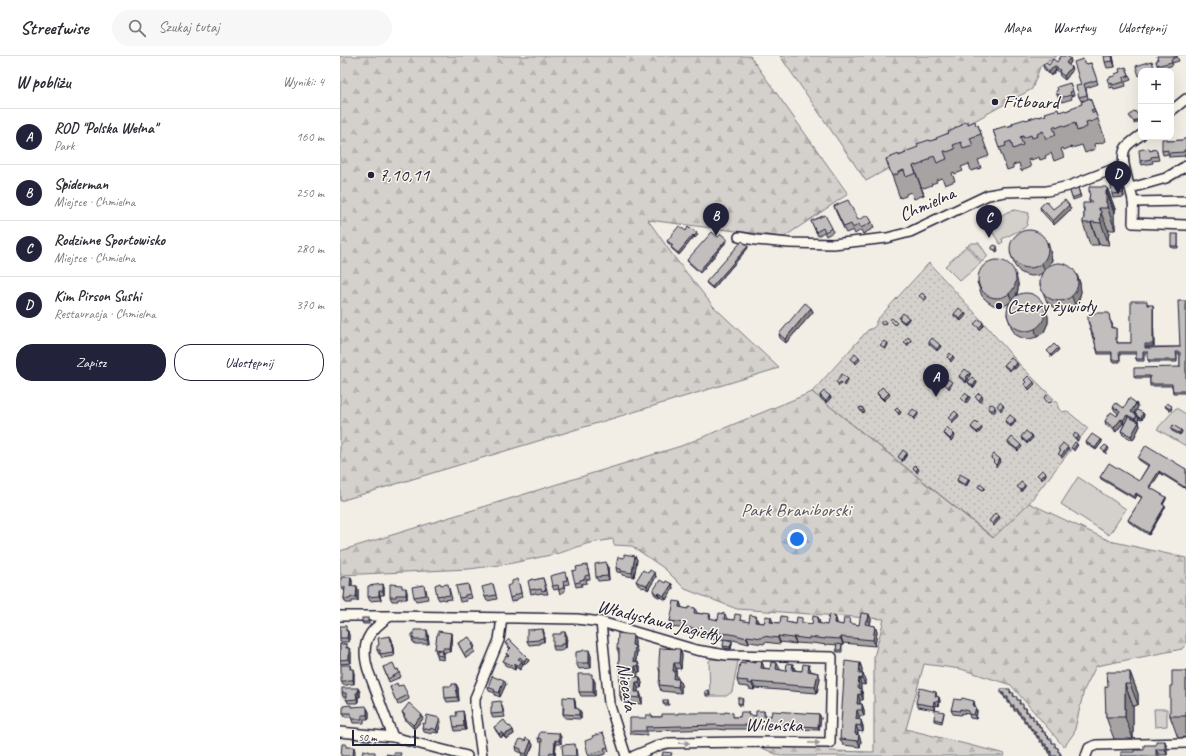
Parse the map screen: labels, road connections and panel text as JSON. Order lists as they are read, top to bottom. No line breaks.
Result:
{"streets":{"street":["Chmielna","Władysława Jagiełły","Niecała","Wileńska"]},"crossings":[["Władysława Jagiełły","Niecała"],["Władysława Jagiełły","Wileńska"]],"parks":["Park Braniborski"],"places":["Fitboard","7,10,11","Cztery żywioły"],"scale_bar":"50 m","page":{"header":"Streetwise","search":"Szukaj tutaj","nav":["Mapa","Warstwy","Udostępnij"],"heading":["W pobliżu","Wyniki: 4"],"map_buttons":["+","−"],"list":[{"mark":"A","name":"ROD \"Polska Wełna\"","note":"Park","value":"160 m"},{"mark":"B","name":"Spiderman","note":"Miejsce · Chmielna","value":"250 m"},{"mark":"C","name":"Rodzinne Sportowisko","note":"Miejsce · Chmielna","value":"280 m"},{"mark":"D","name":"Kim Pirson Sushi","note":"Restauracja · Chmielna","value":"370 m"}],"pins":["D","B","C","A"],"buttons":["Zapisz","Udostępnij"],"scale":"50 m"}}
